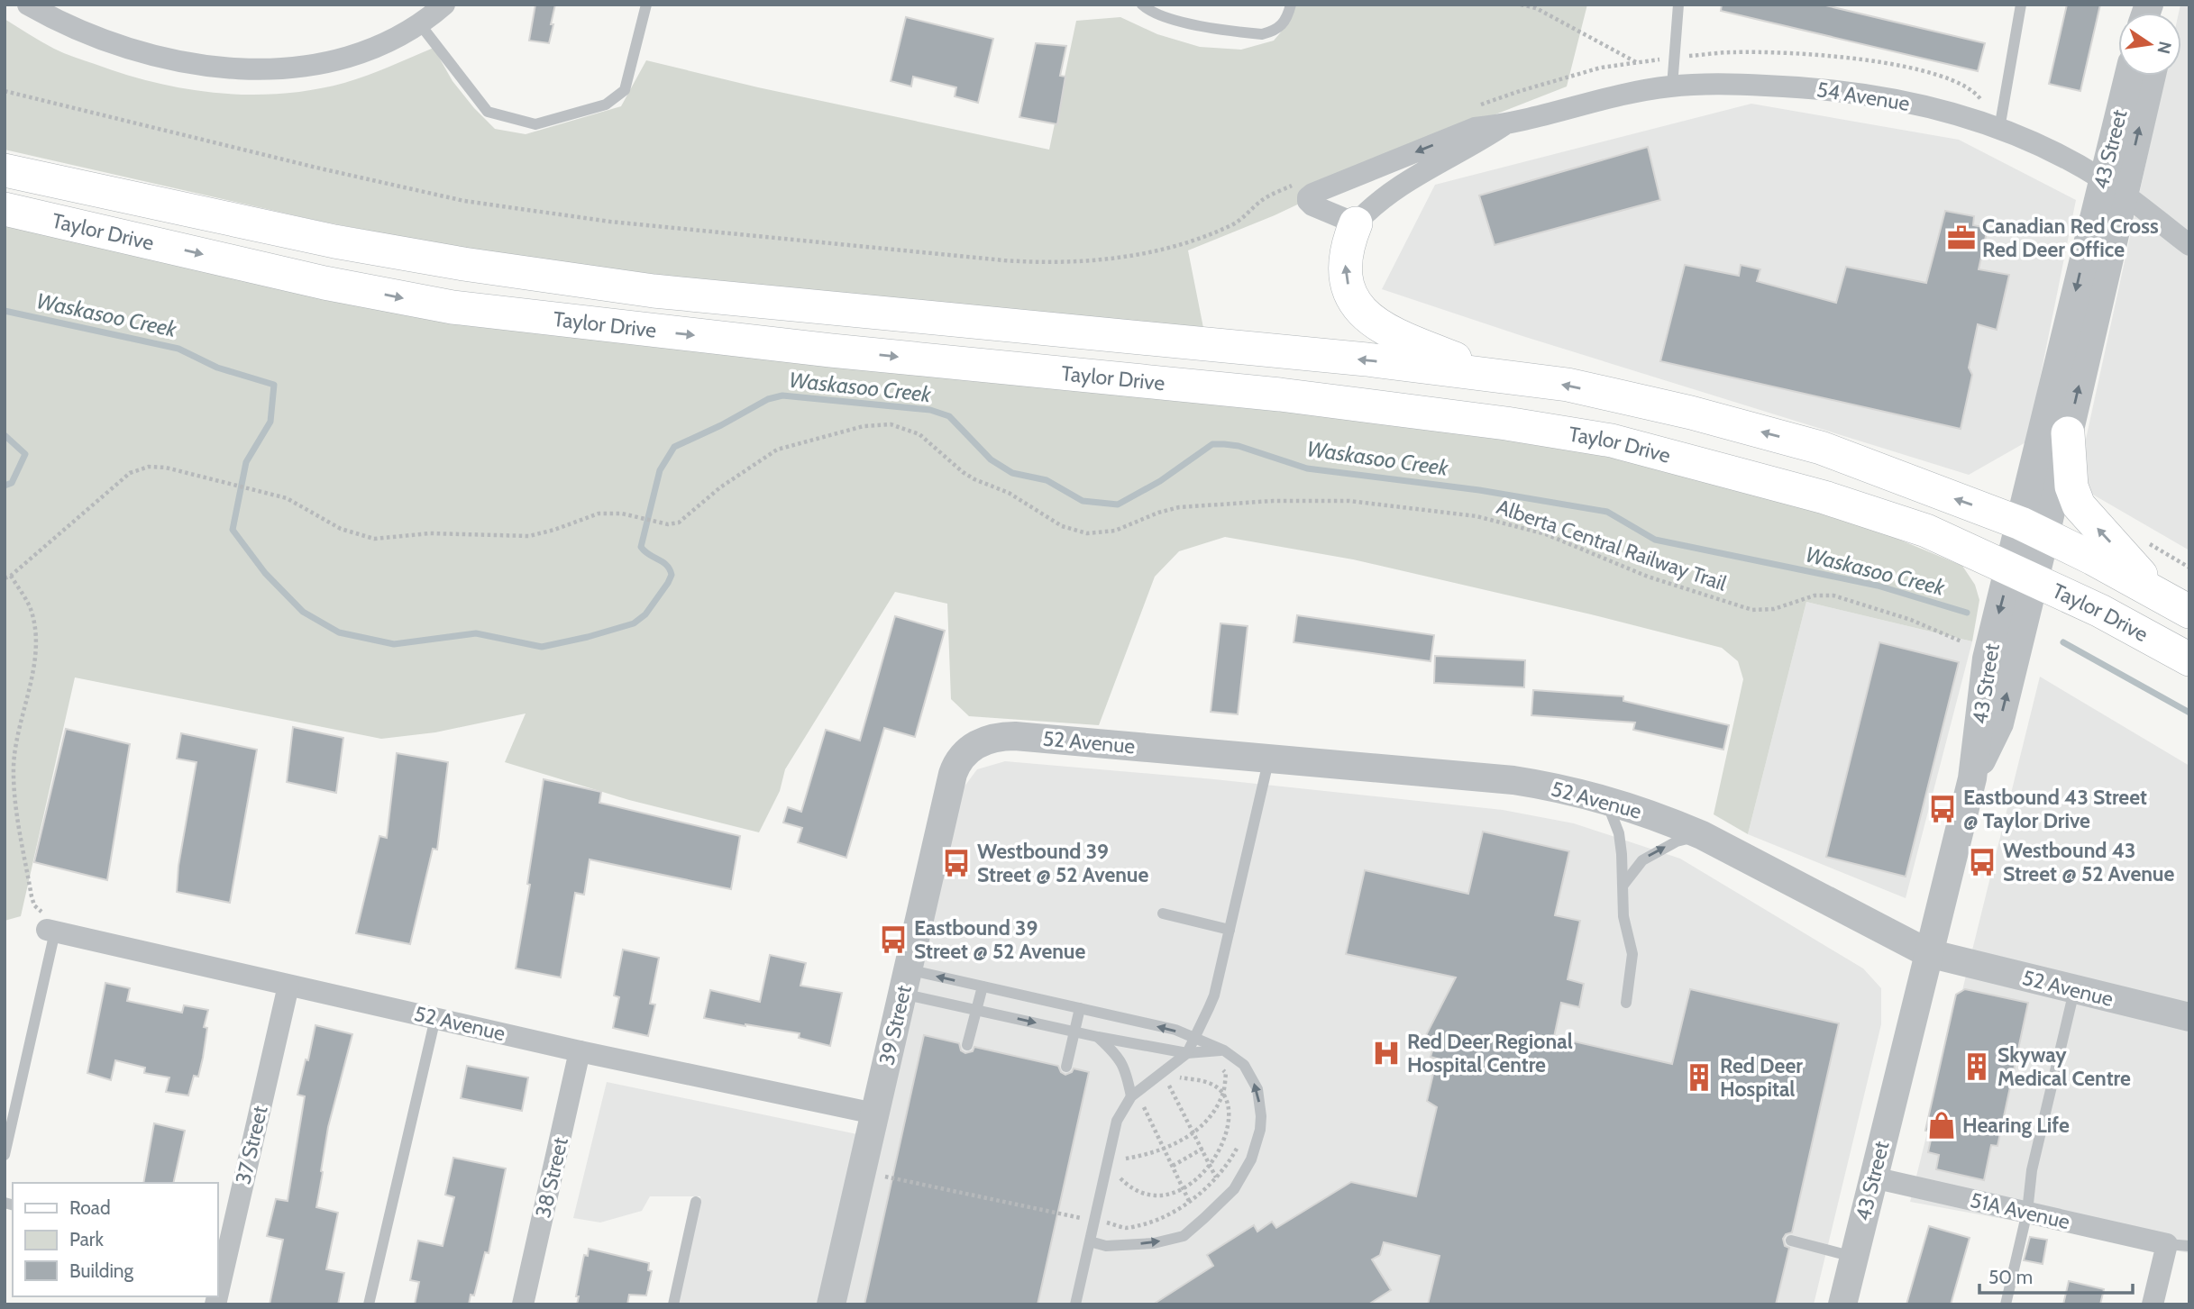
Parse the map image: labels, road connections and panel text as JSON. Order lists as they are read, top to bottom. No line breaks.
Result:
{"streets":{"main road":["Taylor Drive"],"street":["54 Avenue","43 Street","52 Avenue","39 Street","37 Street","38 Street","51A Avenue"],"path":["Alberta Central Railway Trail"]},"crossings":[["54 Avenue","43 Street"],["43 Street","Taylor Drive"],["43 Street","52 Avenue"],["43 Street","51A Avenue"],["52 Avenue","39 Street"],["52 Avenue","37 Street"],["52 Avenue","38 Street"]],"water":["Waskasoo Creek"],"places":{"office":["Canadian Red Cross Red Deer Office"],"bus stop":["Eastbound 43 Street @ Taylor Drive","Westbound 43 Street @ 52 Avenue","Westbound 39 Street @ 52 Avenue","Eastbound 39 Street @ 52 Avenue"],"hospital":["Red Deer Regional Hospital Centre"],"building":["Skyway Medical Centre","Red Deer Hospital"],"shop":["Hearing Life"]},"legend":["Road","Park","Building"],"scale_bar":"50 m","north":"right"}
